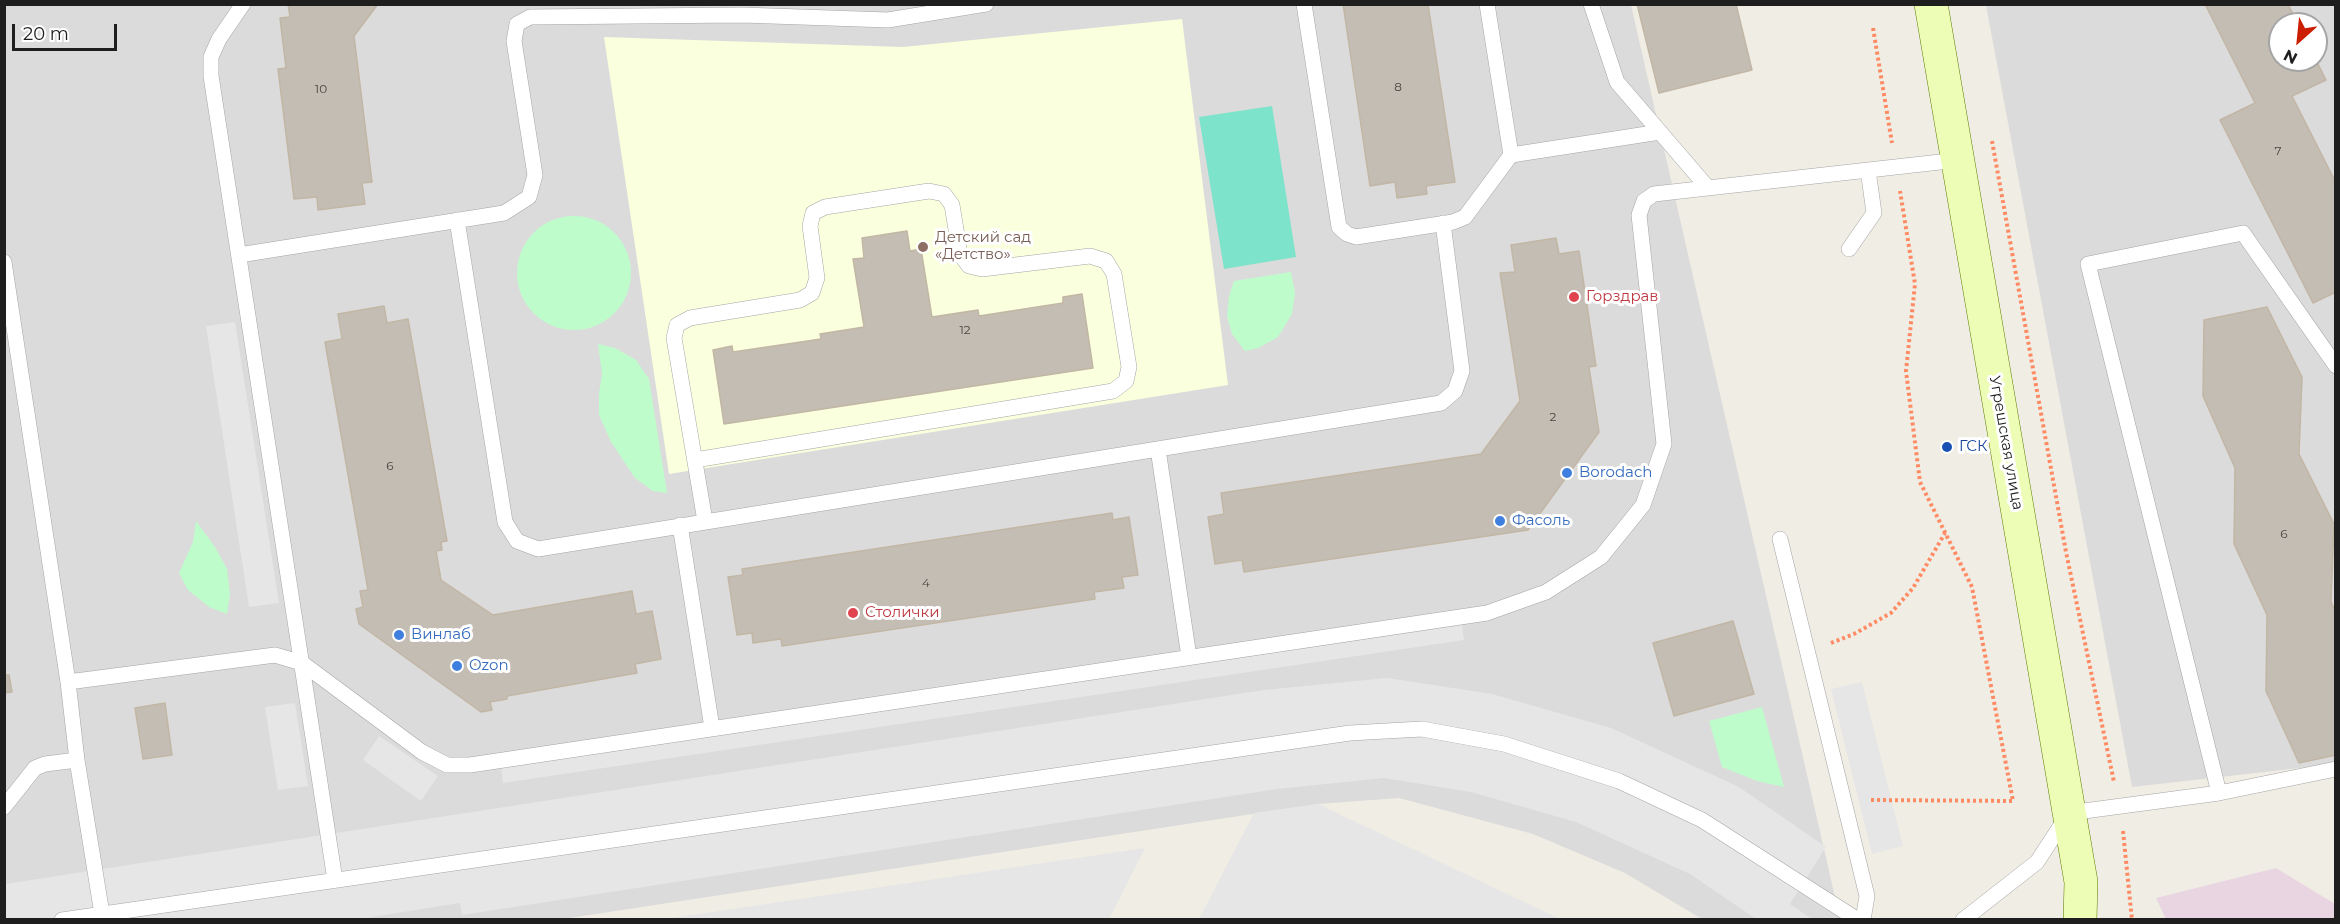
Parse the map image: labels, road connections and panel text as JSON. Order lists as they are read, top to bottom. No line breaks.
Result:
{"streets":{"main road":["Угрешская улица"]},"places":["Детский сад «Детство»","Горздрав","ГСК","Borodach","Фасоль","Столички","Винлаб","Ozon"],"house_numbers":["8","10","7","12","2","6","6","4"],"scale_bar":"20 m","north":"bottom left"}
